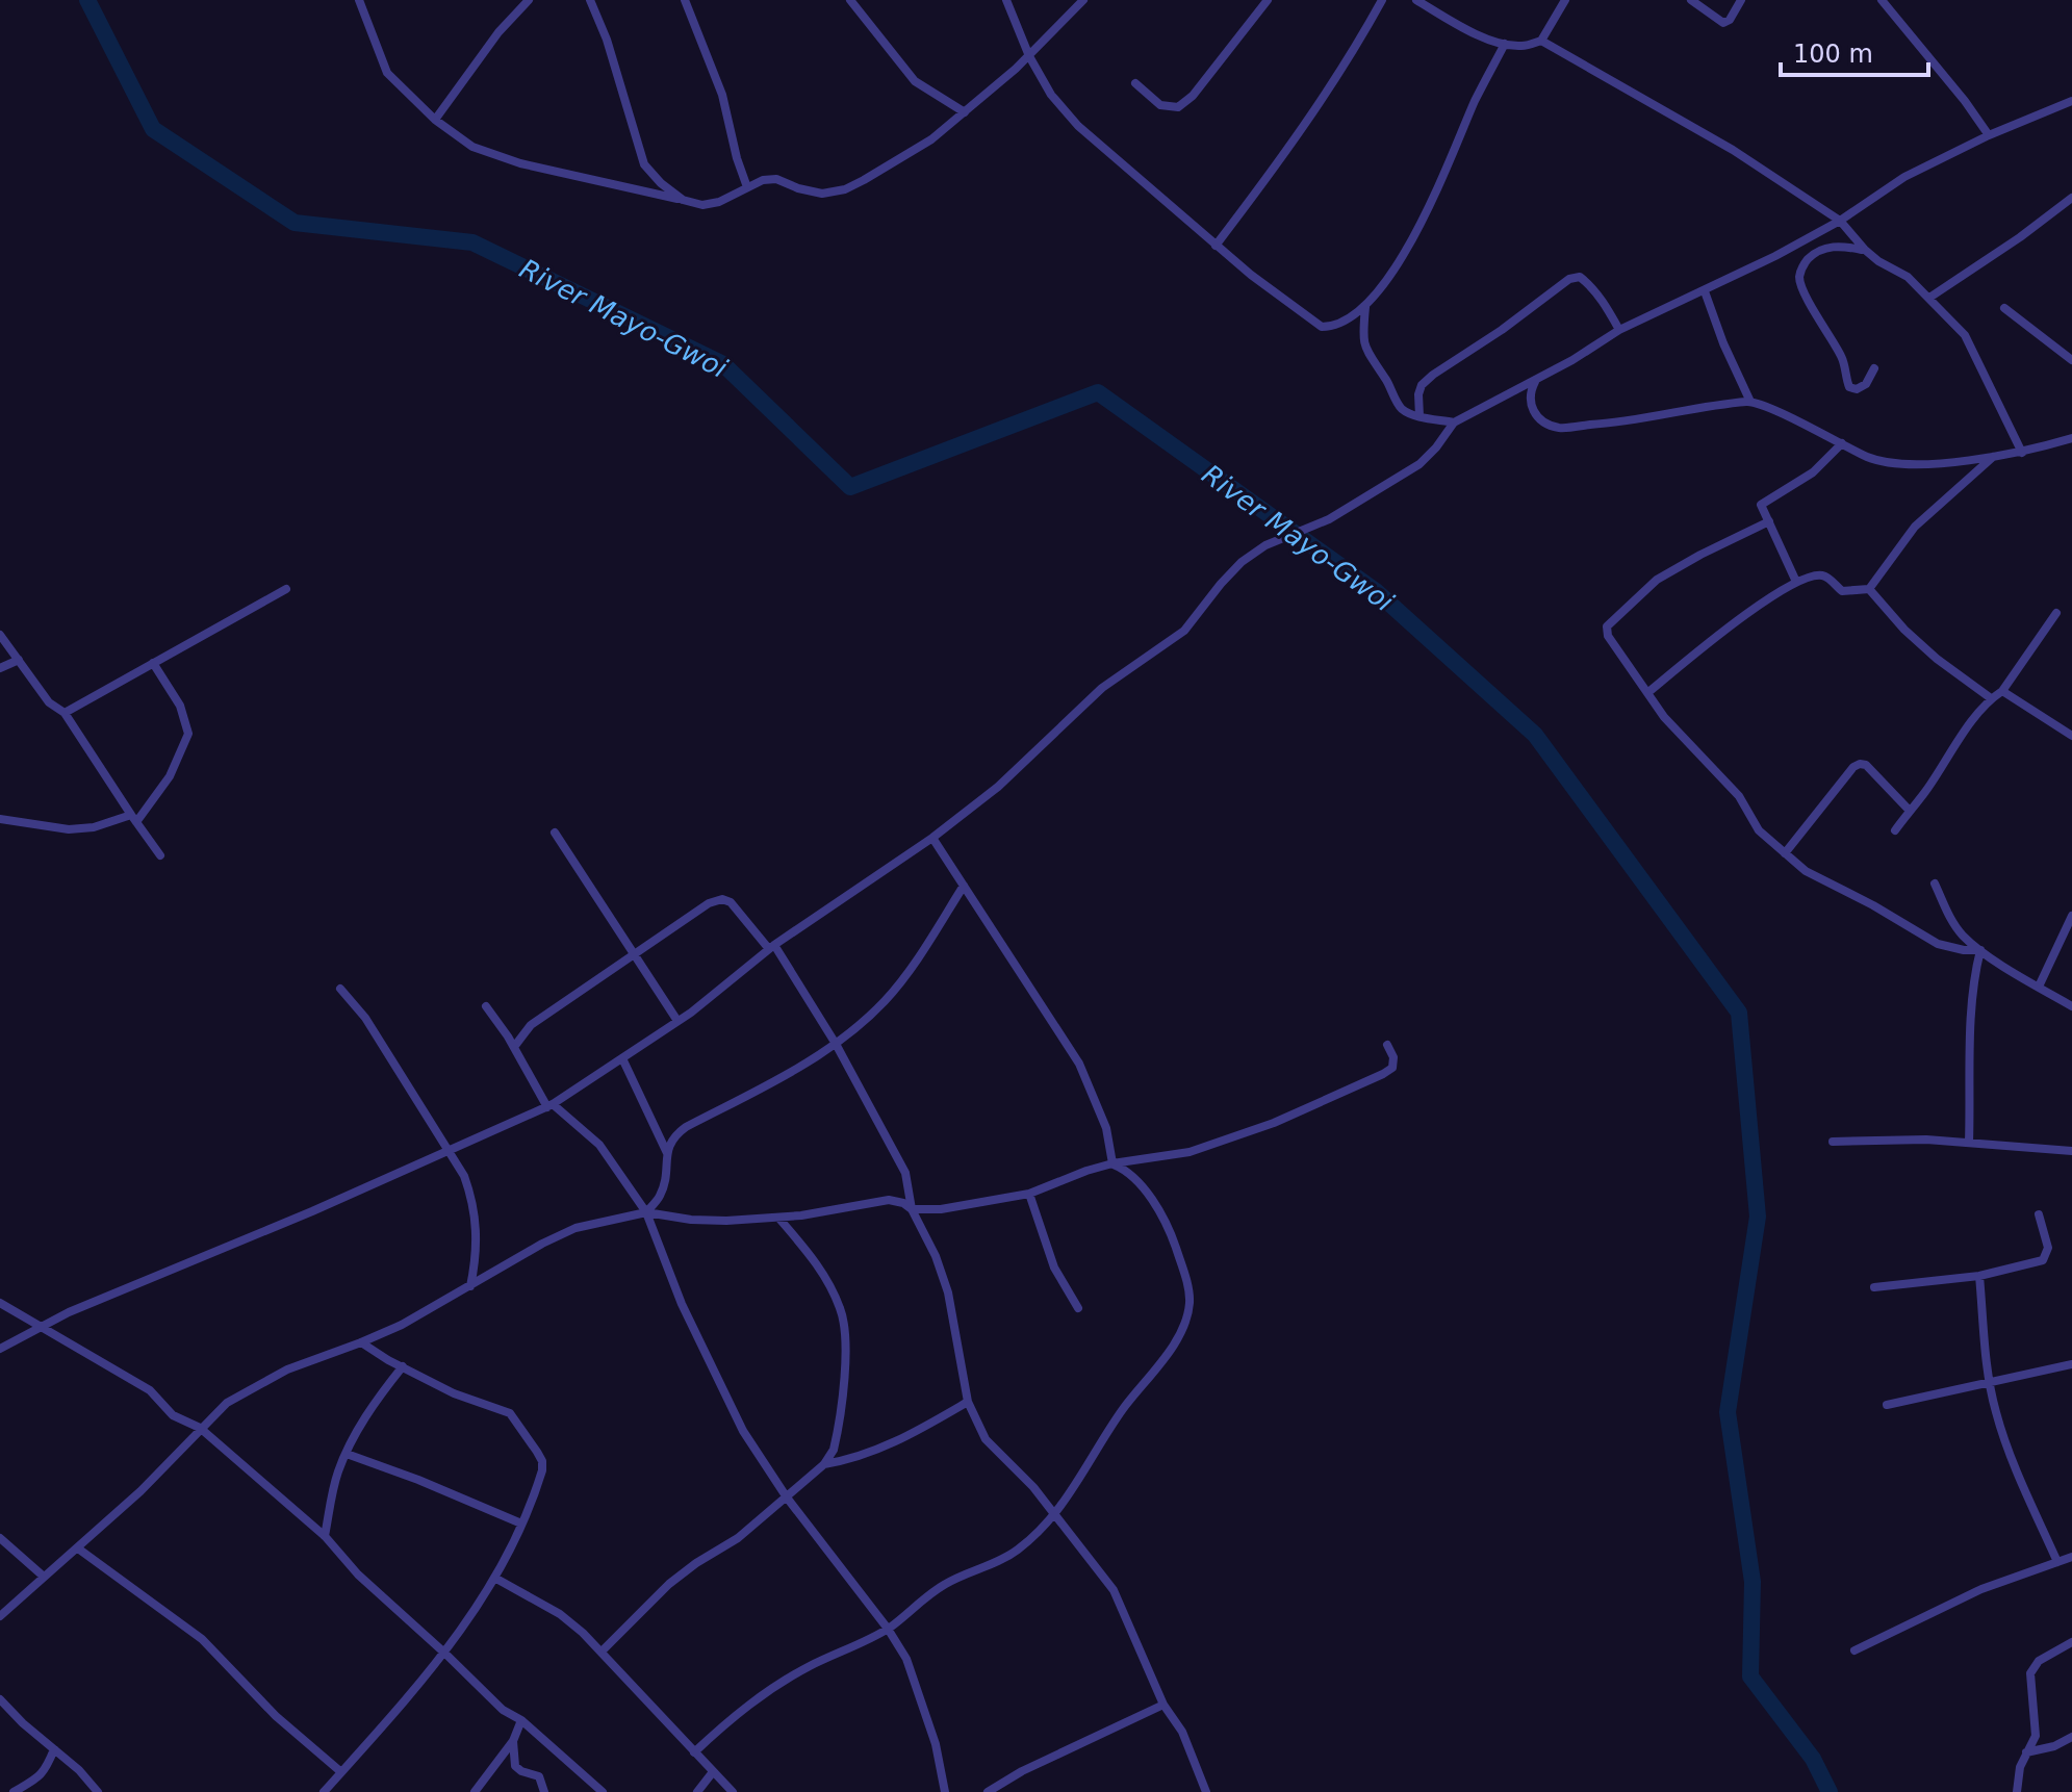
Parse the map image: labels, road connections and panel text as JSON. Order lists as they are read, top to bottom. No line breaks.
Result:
{"water":["River Mayo-Gwoi"],"scale_bar":"100 m"}
